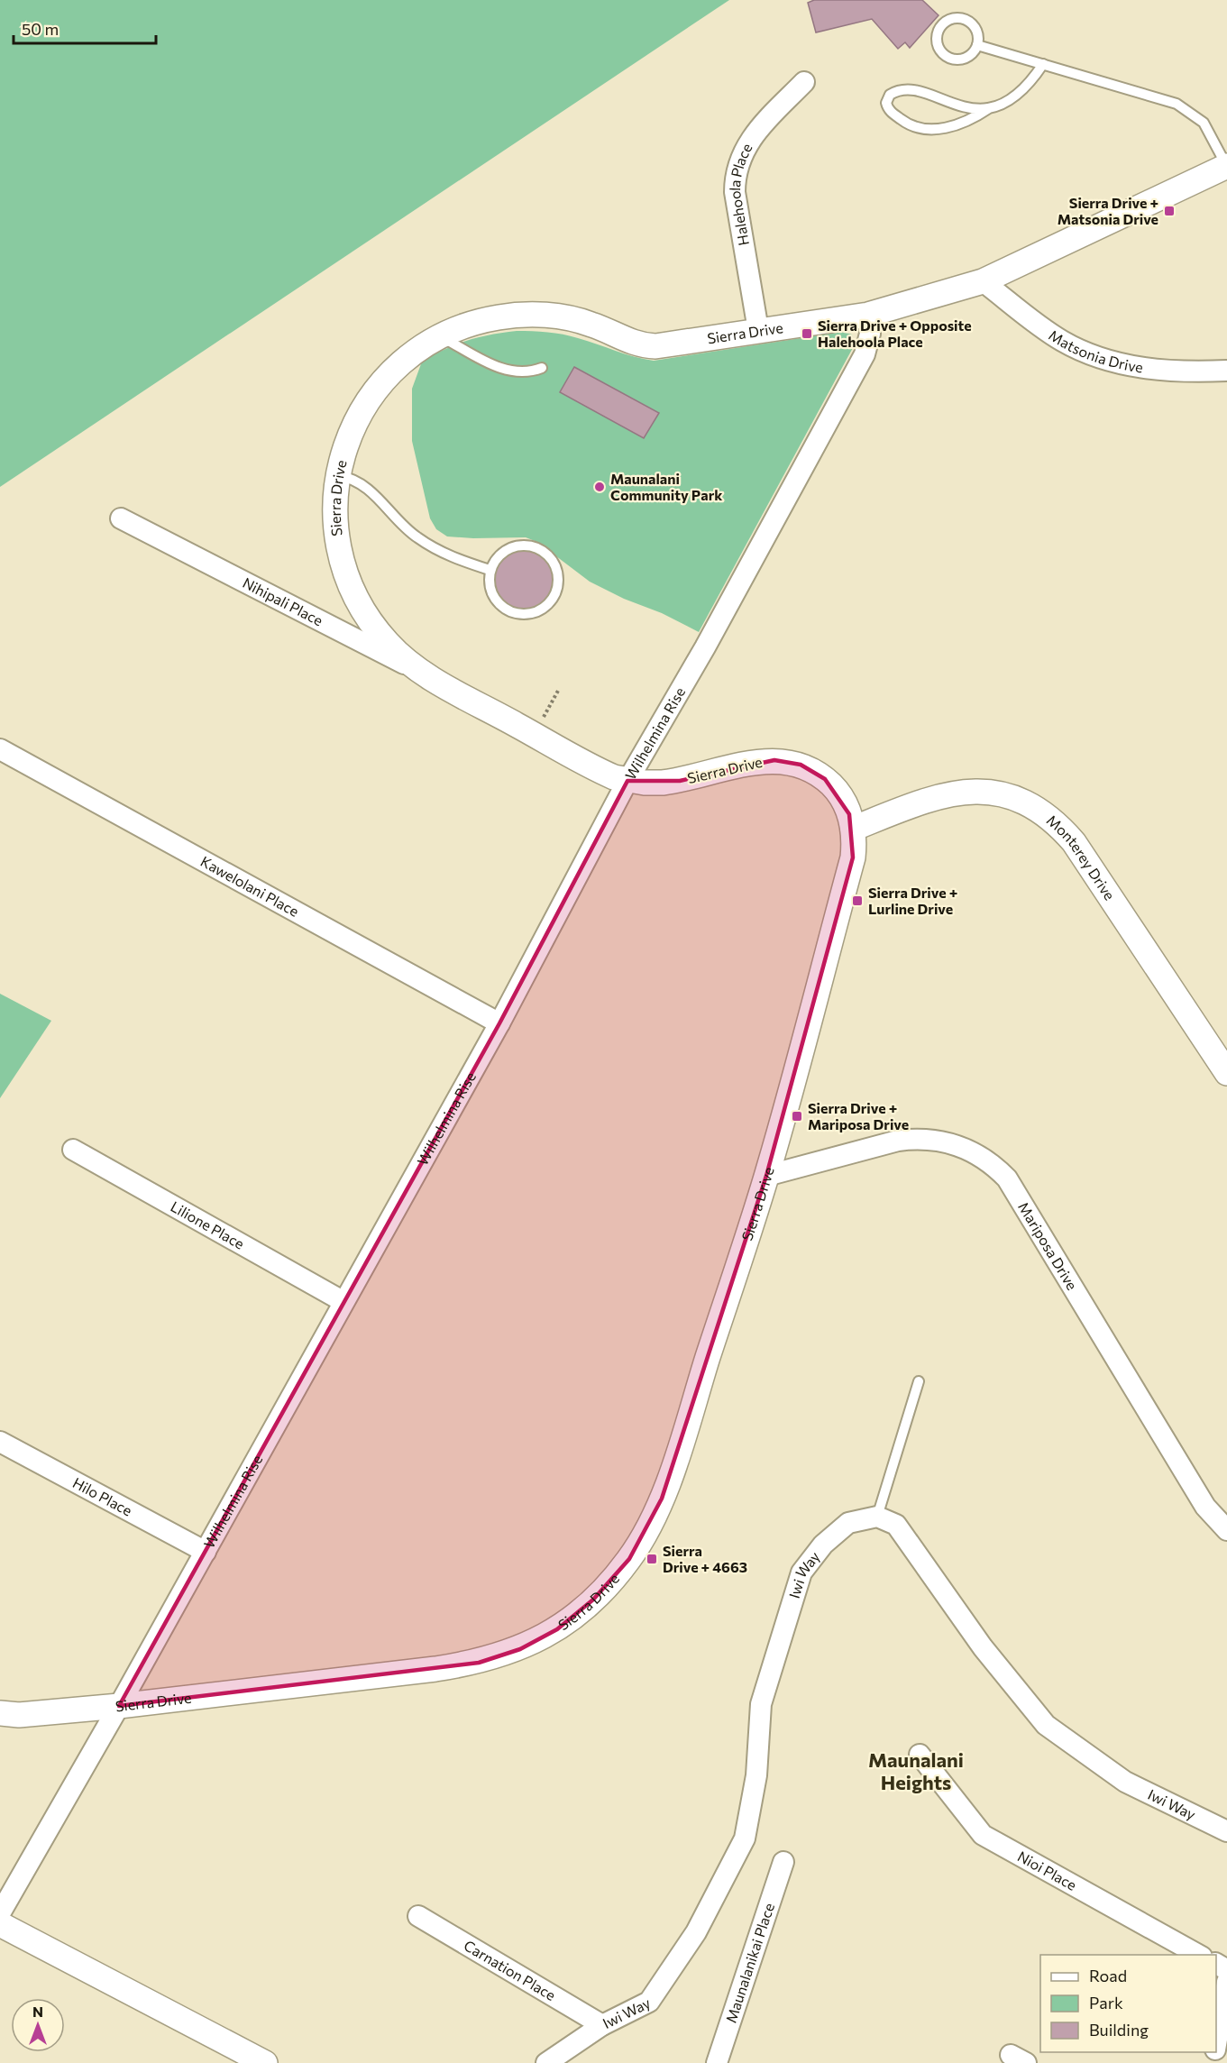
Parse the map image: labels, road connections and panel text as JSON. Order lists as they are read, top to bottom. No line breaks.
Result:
{"streets":{"street":["Halehoola Place","Sierra Drive","Matsonia Drive","Nihipali Place","Wilhelmina Rise","Monterey Drive","Kawelolani Place","Lilione Place","Mariposa Drive","Hilo Place","Iwi Way","Nioi Place","Maunalanikai Place","Carnation Place"]},"crossings":[["Halehoola Place","Sierra Drive"],["Sierra Drive","Matsonia Drive"],["Sierra Drive","Nihipali Place"],["Sierra Drive","Wilhelmina Rise"],["Sierra Drive","Monterey Drive"],["Sierra Drive","Mariposa Drive"],["Wilhelmina Rise","Kawelolani Place"],["Wilhelmina Rise","Lilione Place"],["Wilhelmina Rise","Hilo Place"],["Iwi Way","Carnation Place"]],"districts":["Maunalani Heights"],"places":{"transit":["Sierra Drive + Matsonia Drive","Sierra Drive + Opposite Halehoola Place","Sierra Drive + Lurline Drive","Sierra Drive + Mariposa Drive","Sierra Drive + 4663"],"other":["Maunalani Community Park"]},"legend":["Road","Park","Building"],"scale_bar":"50 m","north":"top"}
